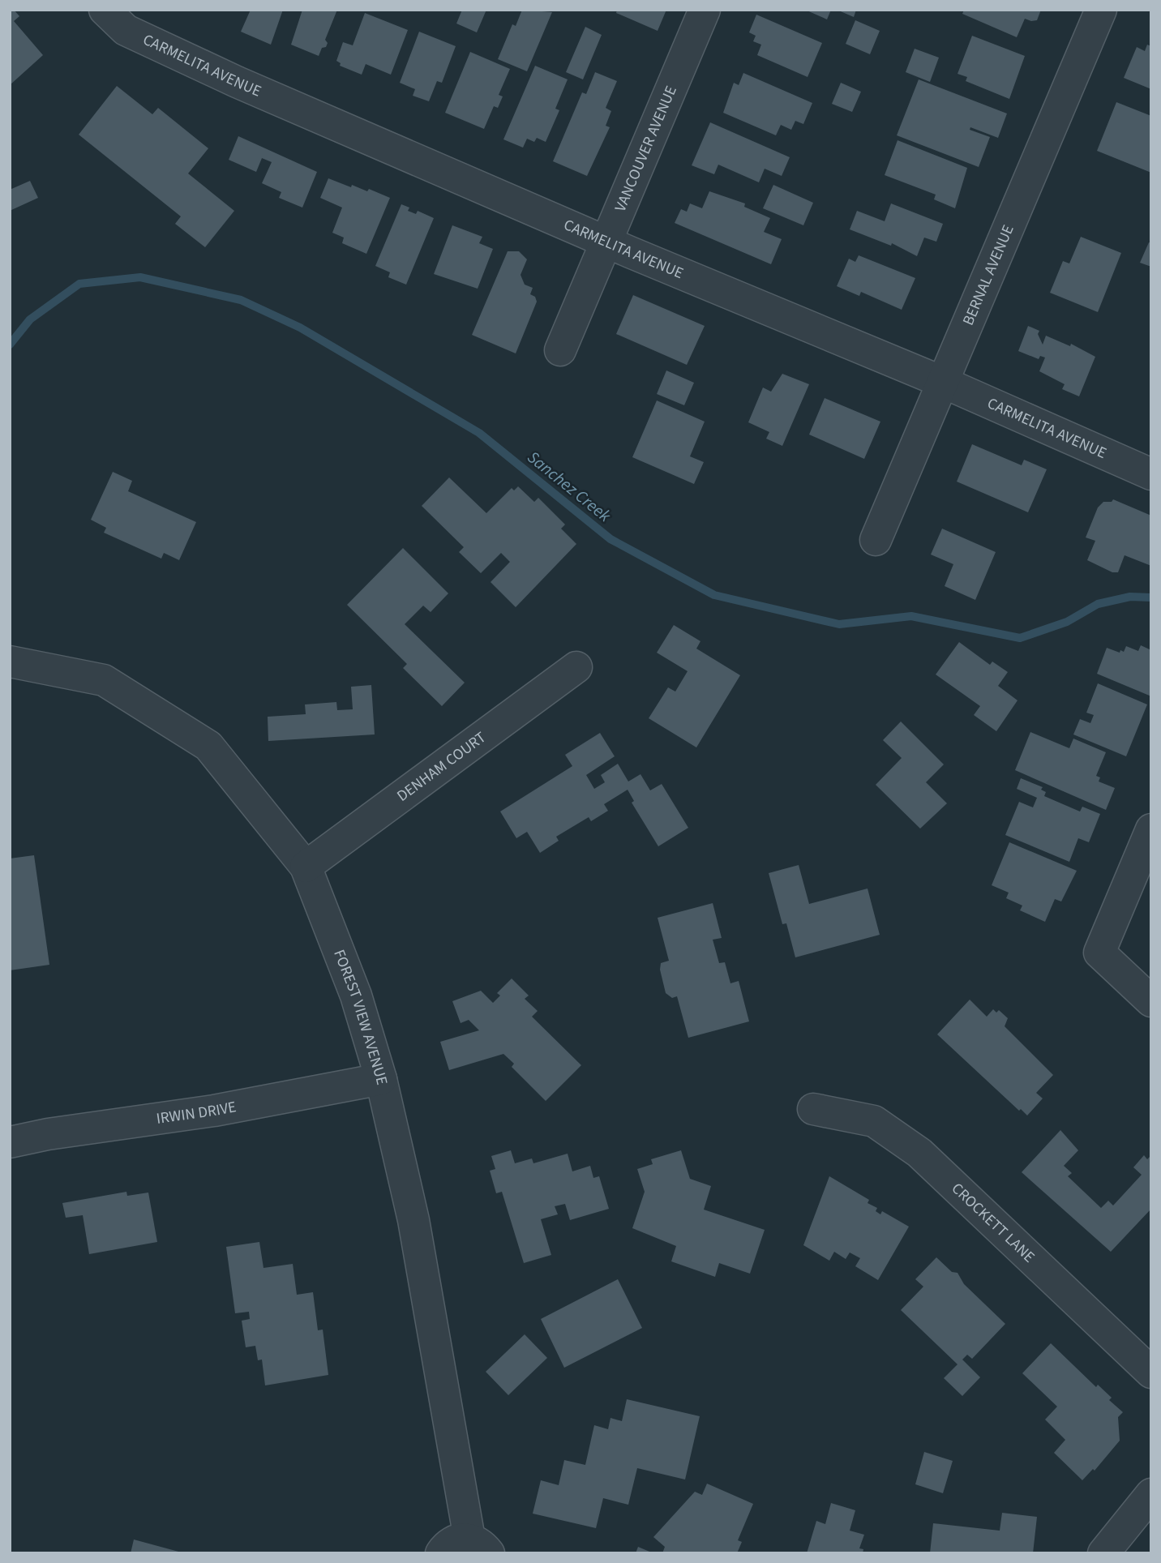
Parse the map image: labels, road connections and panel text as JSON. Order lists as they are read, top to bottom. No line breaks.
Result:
{"streets":{"street":["CARMELITA AVENUE","VANCOUVER AVENUE","BERNAL AVENUE","DENHAM COURT","FOREST VIEW AVENUE","IRWIN DRIVE","CROCKETT LANE"]},"crossings":[["CARMELITA AVENUE","VANCOUVER AVENUE"],["CARMELITA AVENUE","BERNAL AVENUE"],["DENHAM COURT","FOREST VIEW AVENUE"],["FOREST VIEW AVENUE","IRWIN DRIVE"]],"water":["Sanchez Creek"]}
